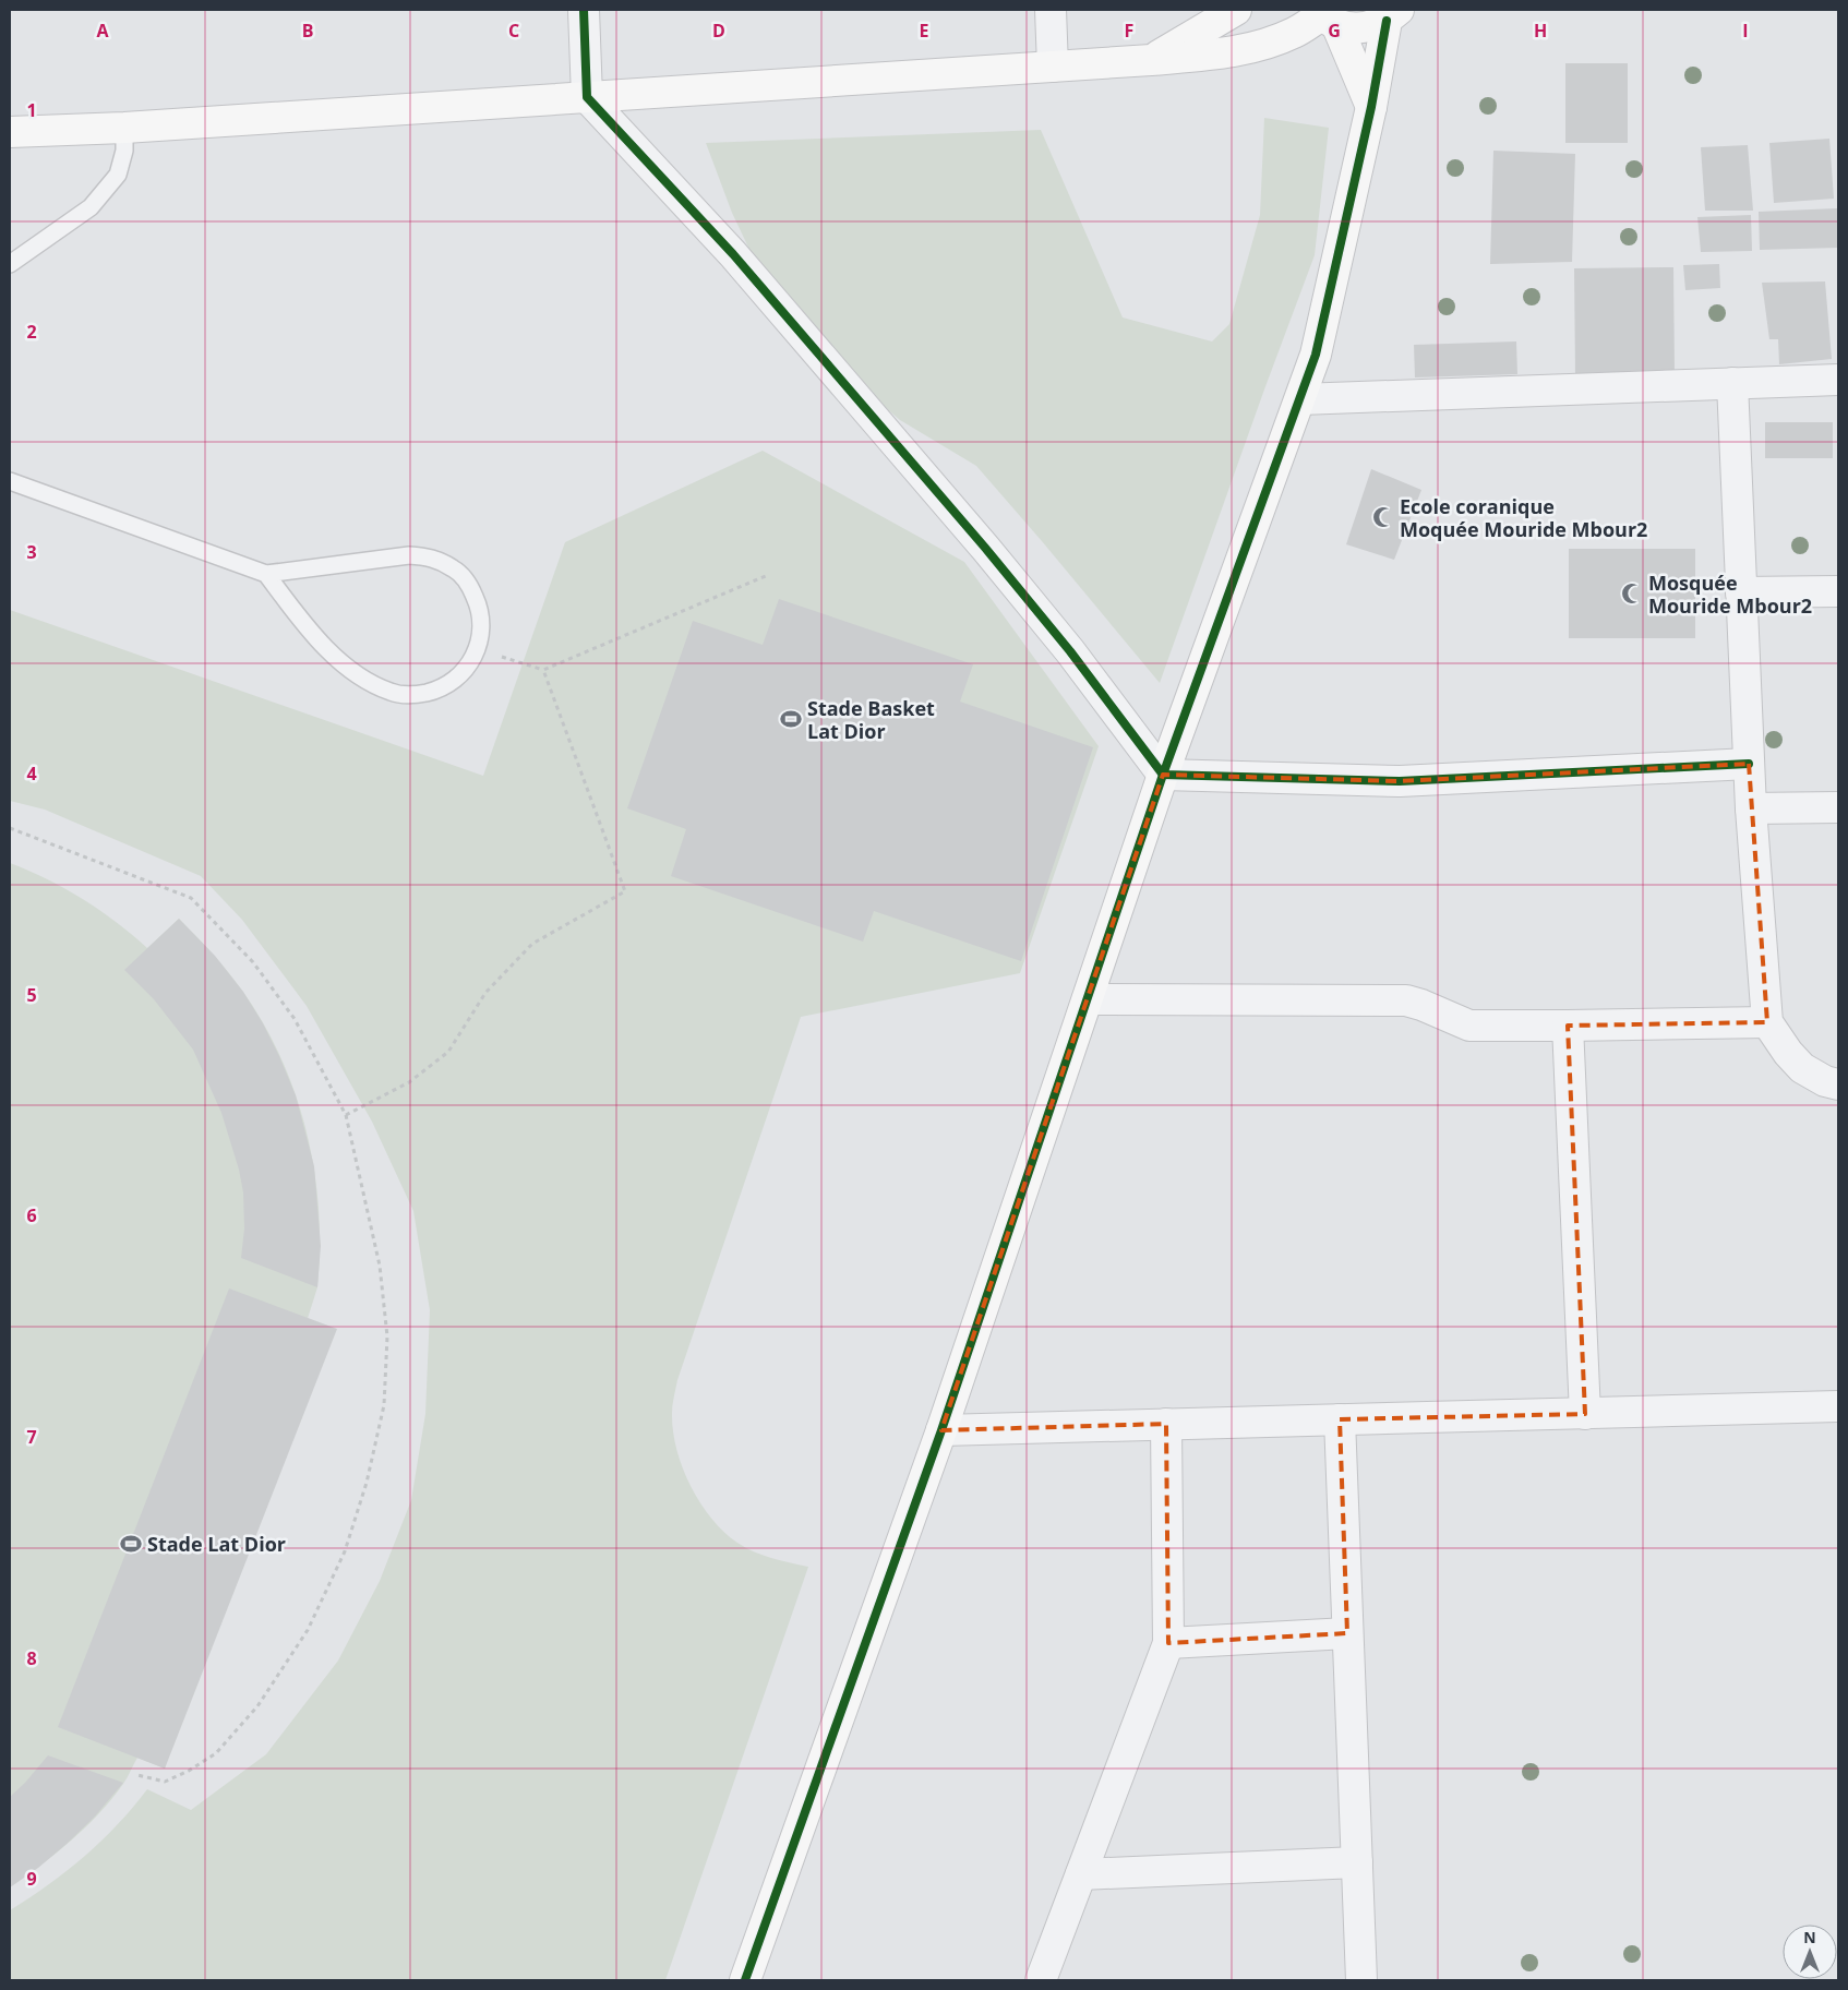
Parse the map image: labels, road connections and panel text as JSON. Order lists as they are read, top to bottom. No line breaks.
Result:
{"places":{"mosque":["Ecole coranique Moquée Mouride Mbour2","Mosquée Mouride Mbour2"],"sports":["Stade Basket Lat Dior","Stade Lat Dior"]},"north":"top","grid":{"columns":["A","B","C","D","E","F","G","H","I"],"rows":["1","2","3","4","5","6","7","8","9"]}}
